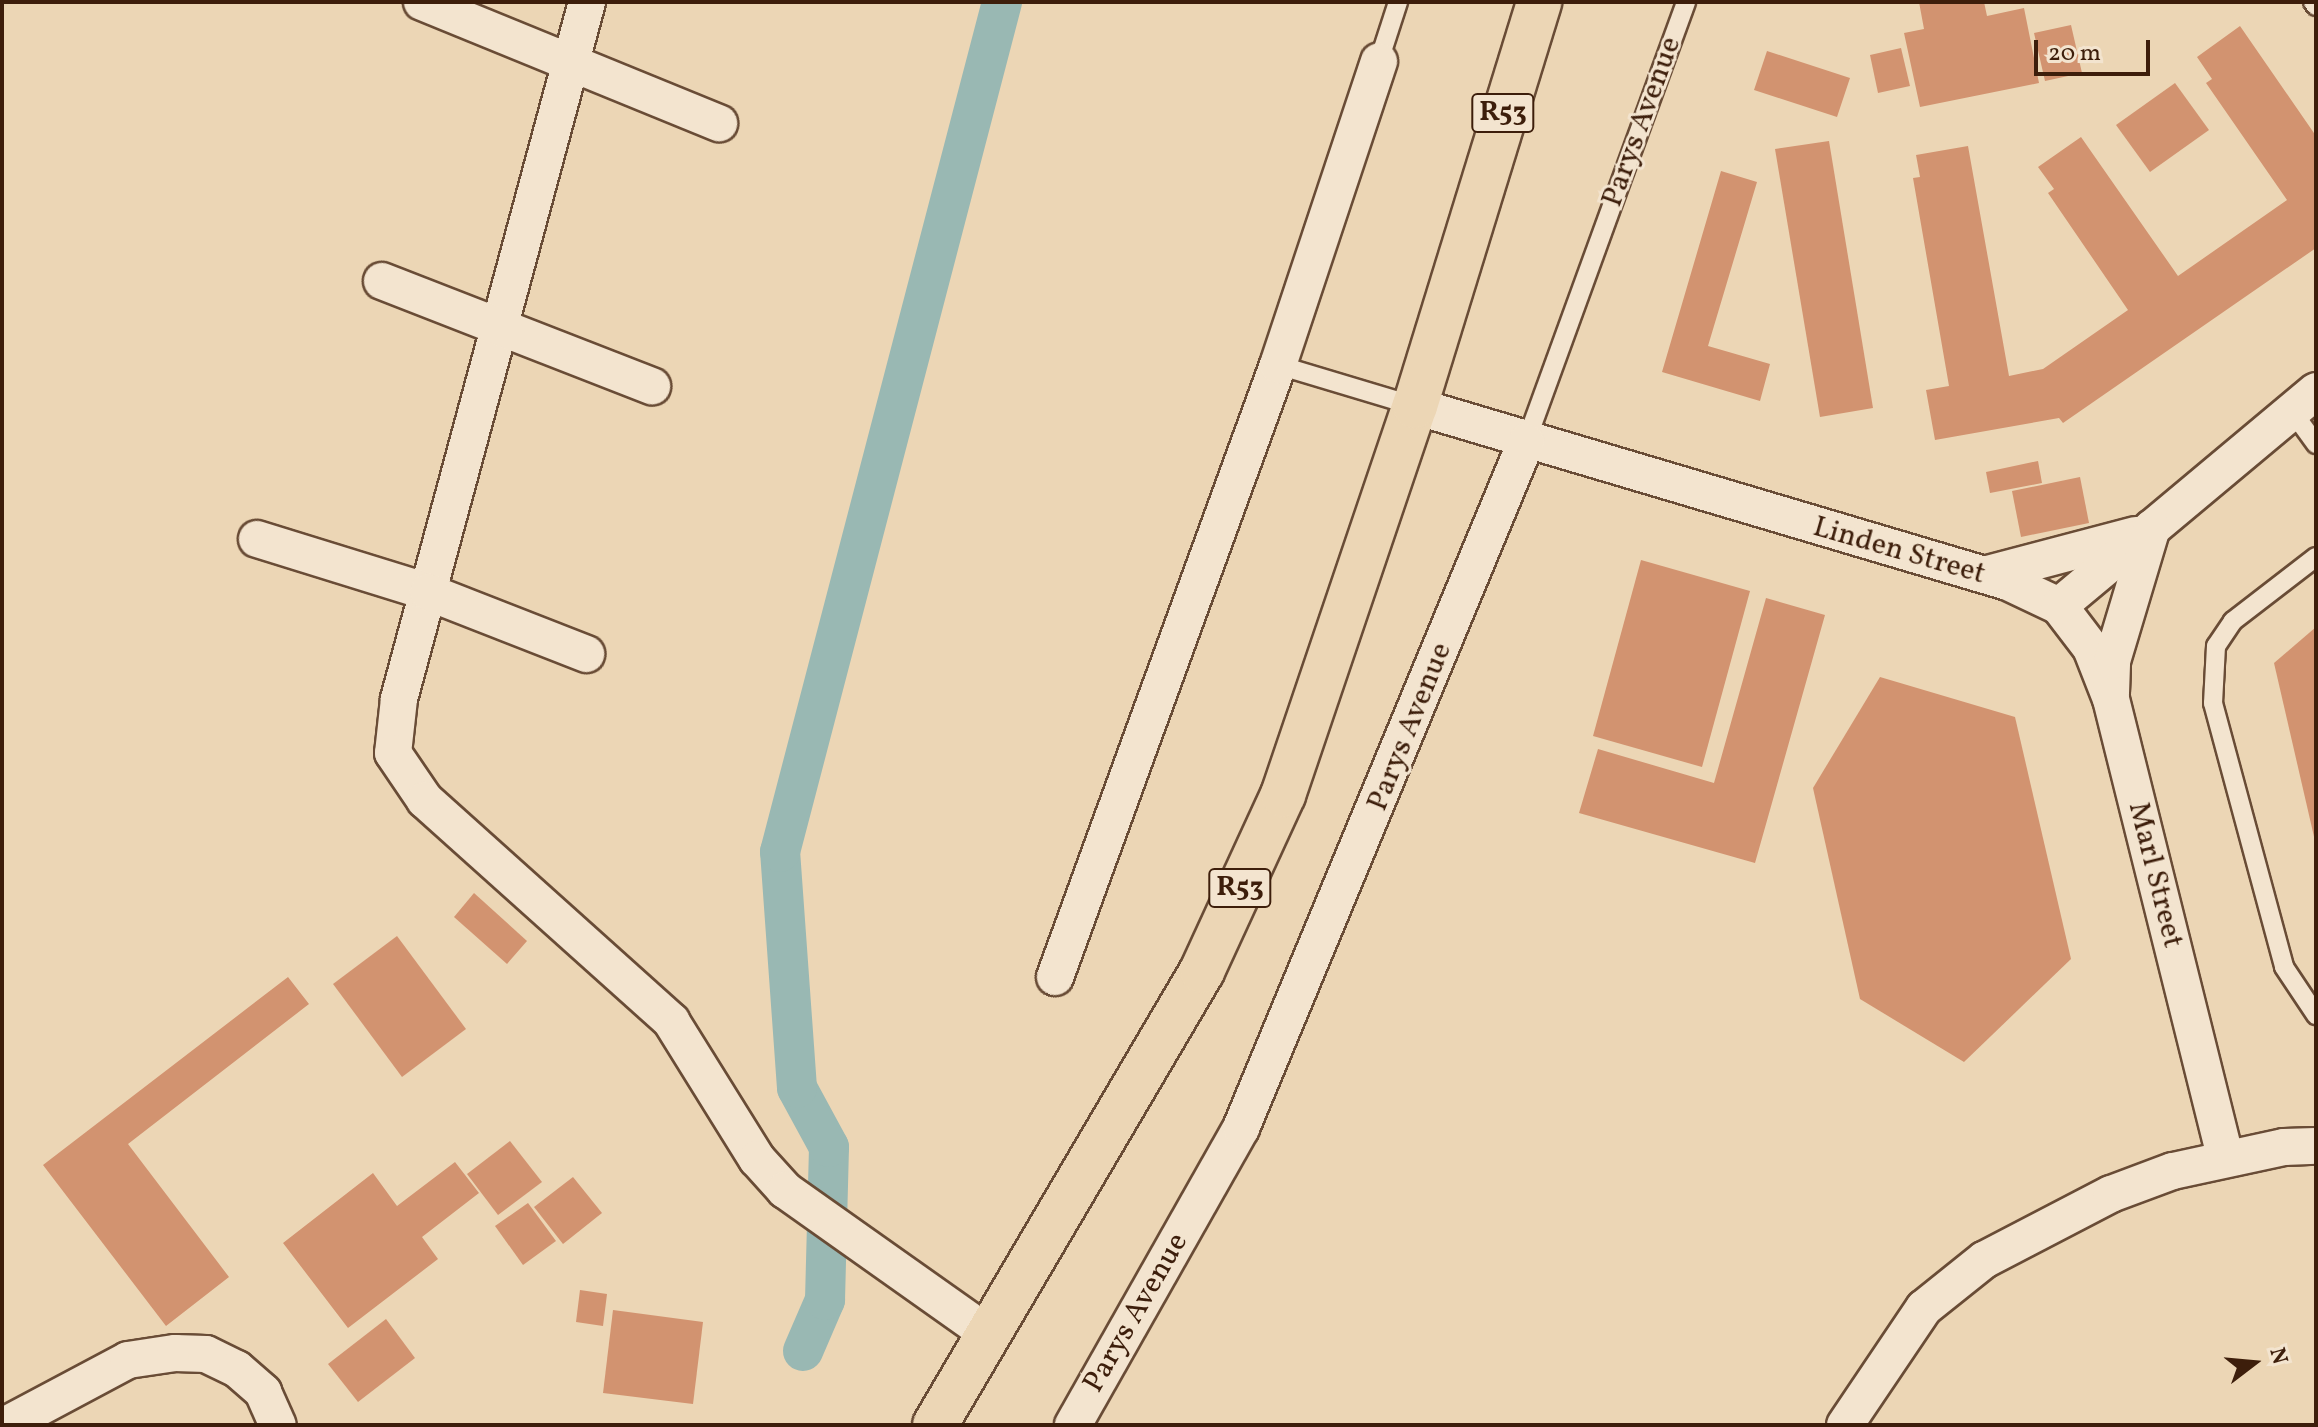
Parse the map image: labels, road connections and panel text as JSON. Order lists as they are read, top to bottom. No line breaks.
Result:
{"streets":{"main road":["R53"],"street":["Parys Avenue","Linden Street","Marl Street"]},"crossings":[["R53","Linden Street"],["Parys Avenue","Linden Street"],["Linden Street","Marl Street"]],"scale_bar":"20 m","north":"right"}
